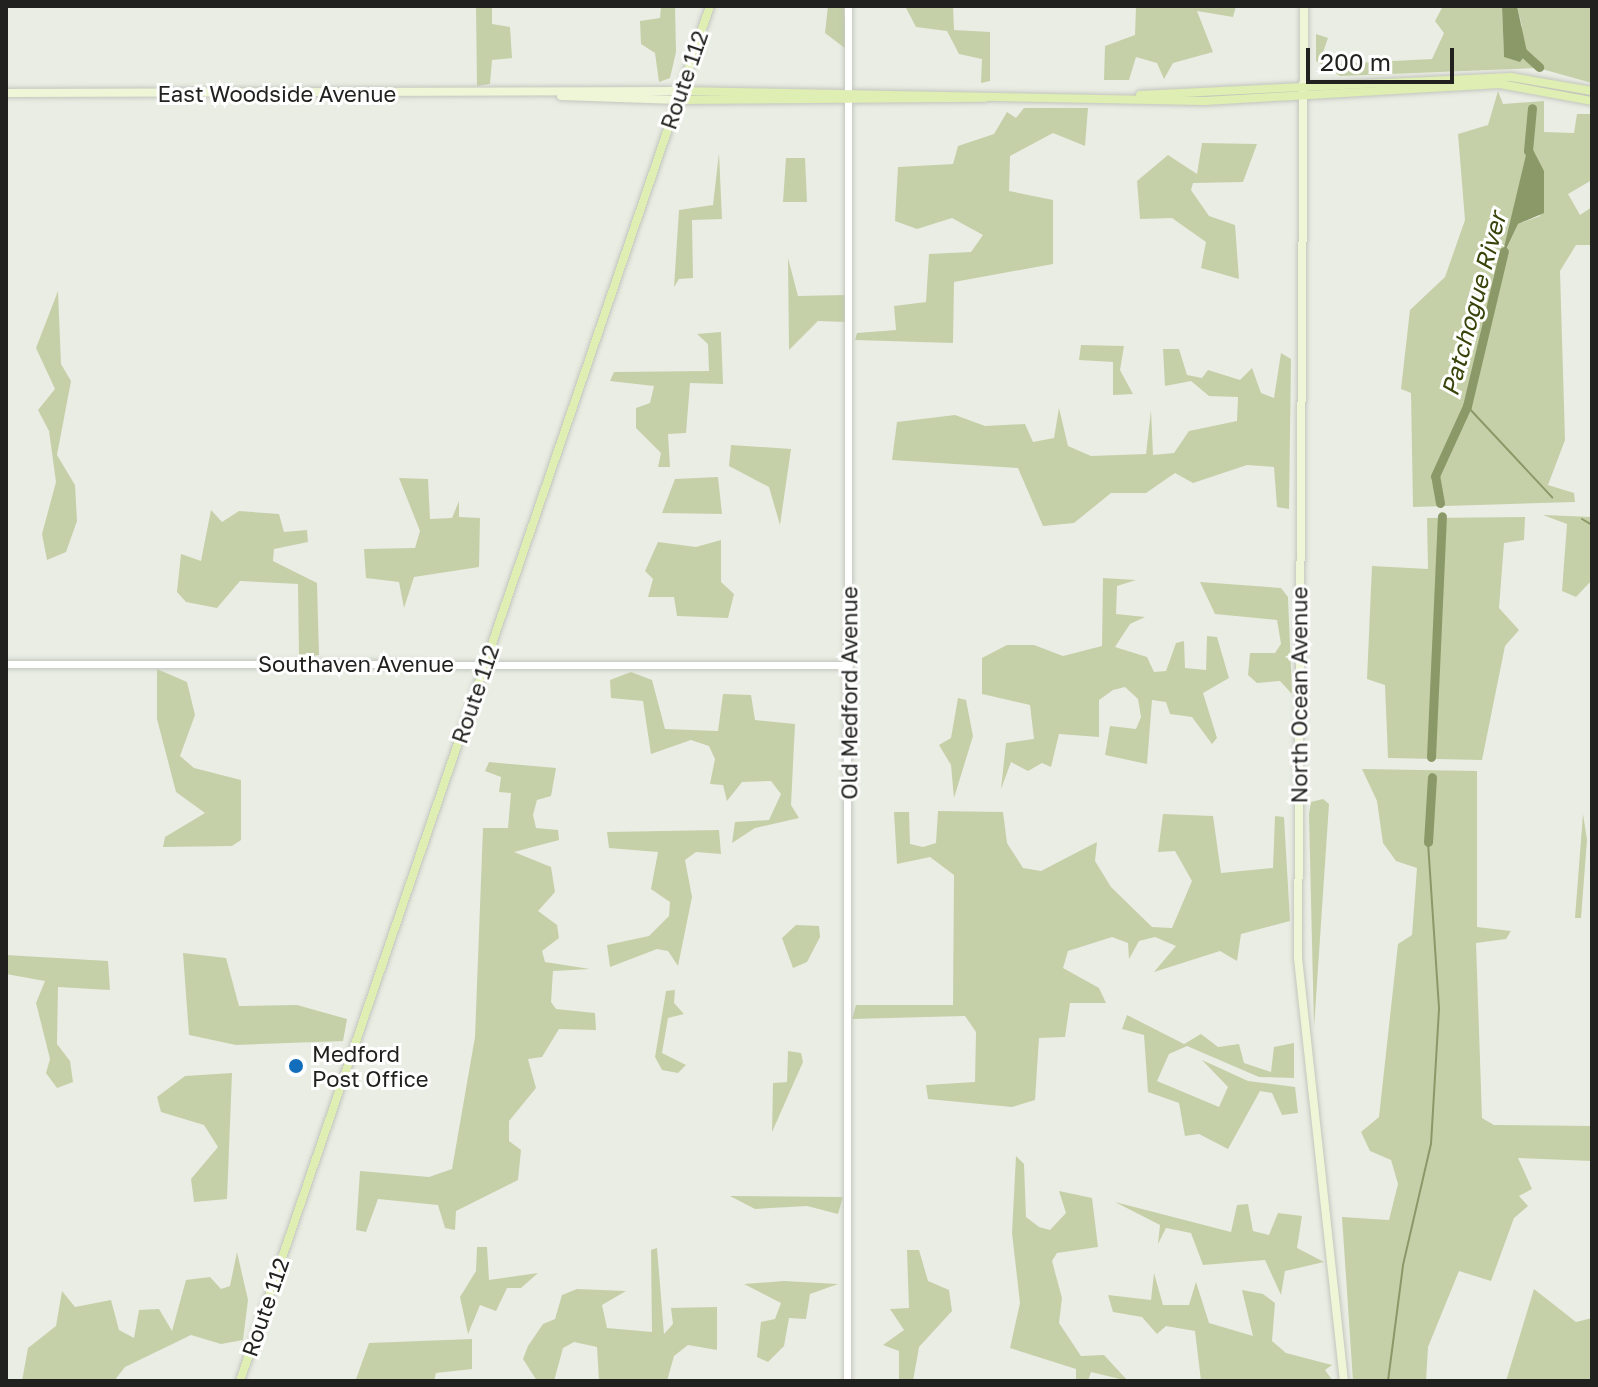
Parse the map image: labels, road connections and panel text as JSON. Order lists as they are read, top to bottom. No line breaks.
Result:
{"streets":{"main road":["Route 112","East Woodside Avenue","North Ocean Avenue"],"street":["Southaven Avenue","Old Medford Avenue"]},"crossings":[["Route 112","East Woodside Avenue"],["Route 112","Southaven Avenue"],["East Woodside Avenue","Old Medford Avenue"],["Southaven Avenue","Old Medford Avenue"]],"water":["Patchogue River"],"places":["Medford Post Office"],"scale_bar":"200 m"}
